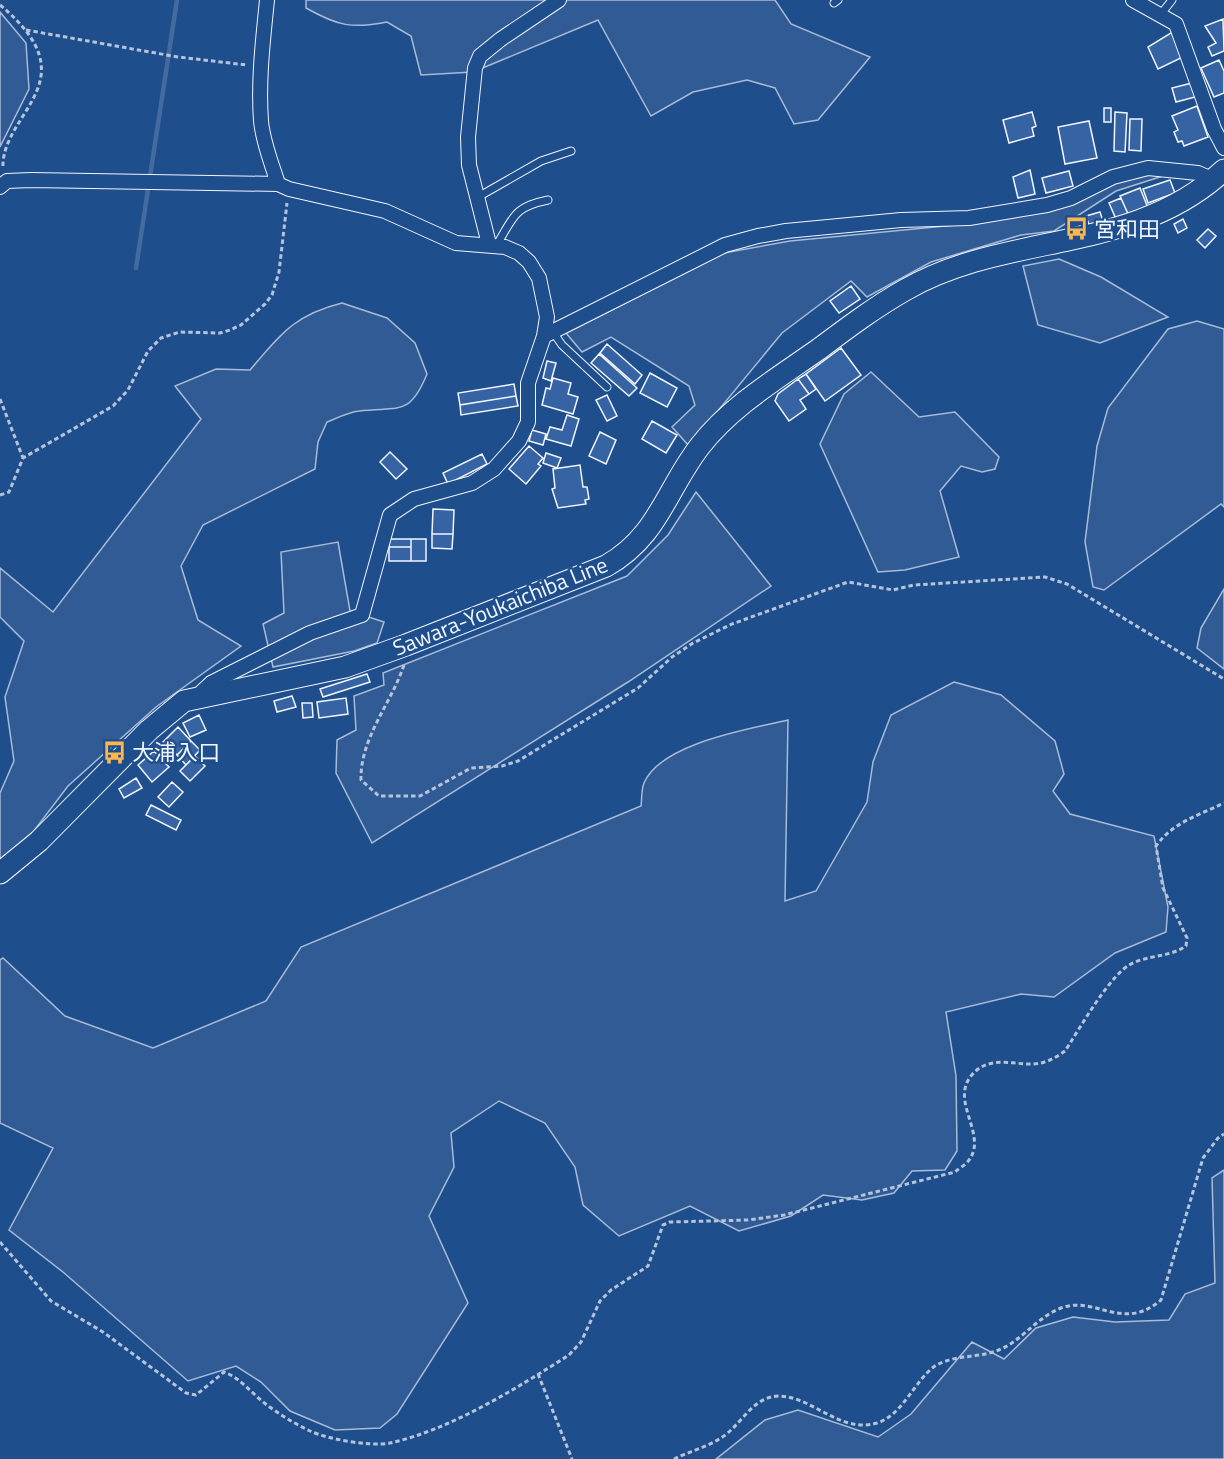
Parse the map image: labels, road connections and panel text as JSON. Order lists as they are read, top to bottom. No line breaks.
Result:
{"streets":{"main road":["Sawara-Youkaichiba Line"]},"places":{"bus stop":["宮和田","大浦入口"]}}
